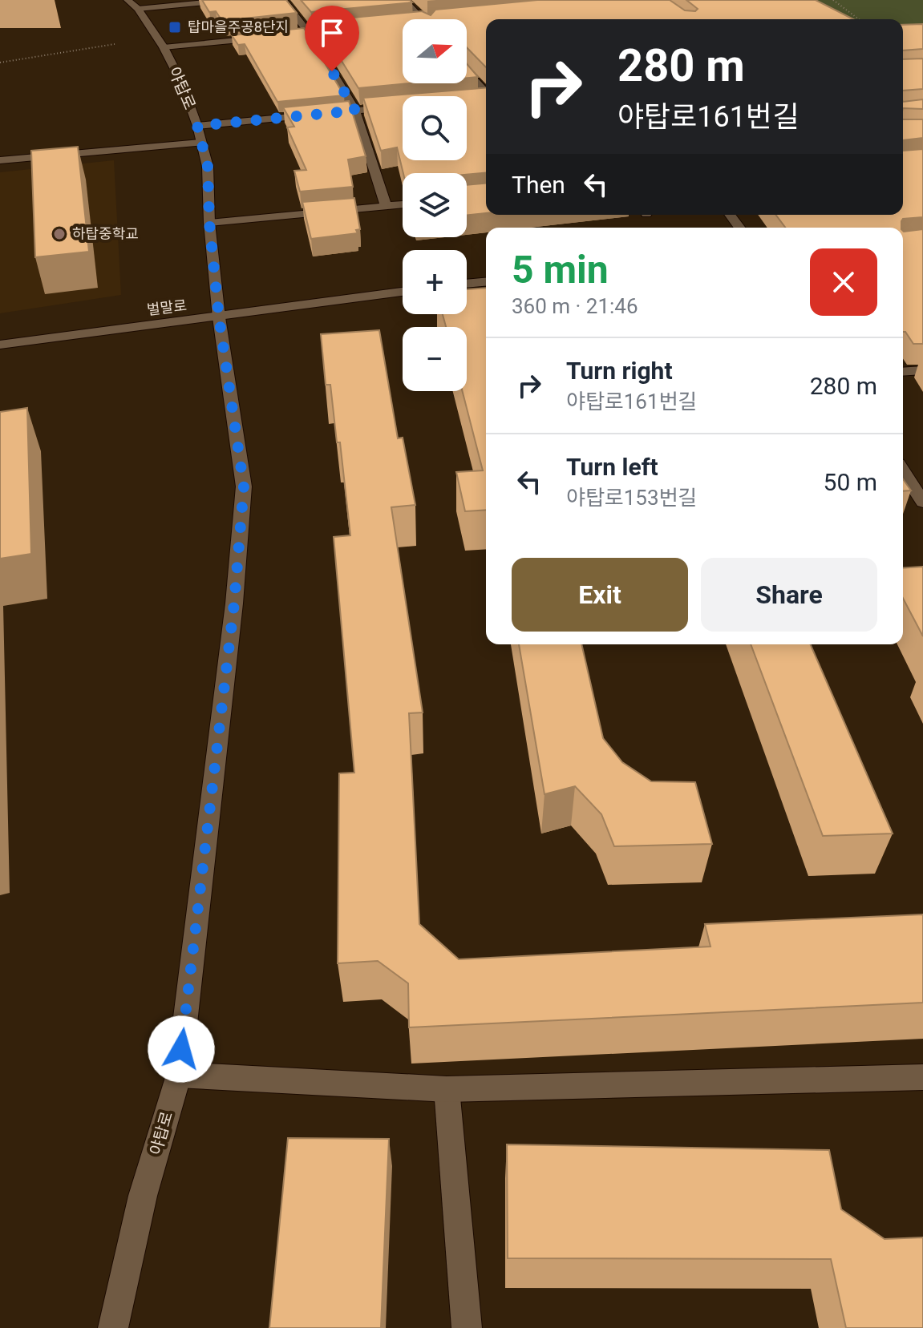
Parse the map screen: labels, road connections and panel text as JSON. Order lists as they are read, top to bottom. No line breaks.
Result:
{"streets":{"street":["야탑로","벌말로"]},"crossings":[["야탑로","벌말로"]],"places":{"transit":["탑마을주공8단지"],"other":["하탑중학교"]},"north":"right","page":{"map_buttons":["+","−"],"turn":["280 m","야탑로161번길"],"then":"Then","heading":["5 min","360 m · 21:46"],"list":[{"name":"Turn right","note":"야탑로161번길","value":"280 m"},{"name":"Turn left","note":"야탑로153번길","value":"50 m"}],"buttons":["Exit","Share"]}}
